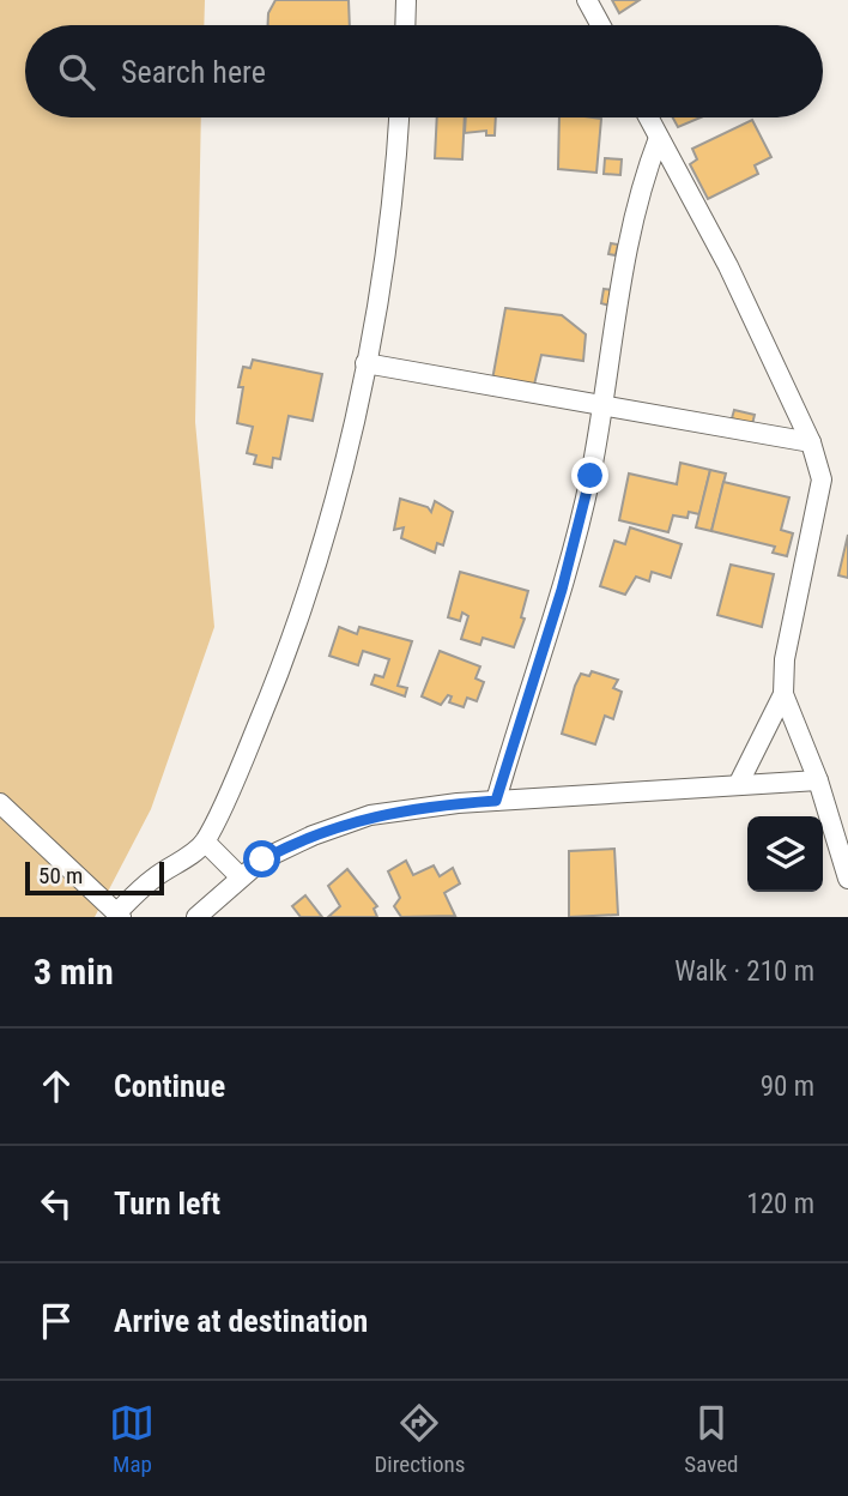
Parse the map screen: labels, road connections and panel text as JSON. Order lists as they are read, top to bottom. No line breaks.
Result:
{"scale_bar":"50 m","page":{"search":"Search here","scale":"50 m","heading":["3 min","Walk · 210 m"],"list":[["Continue","90 m"],["Turn left","120 m"],"Arrive at destination"],"nav":["Map","Directions","Saved"]}}
